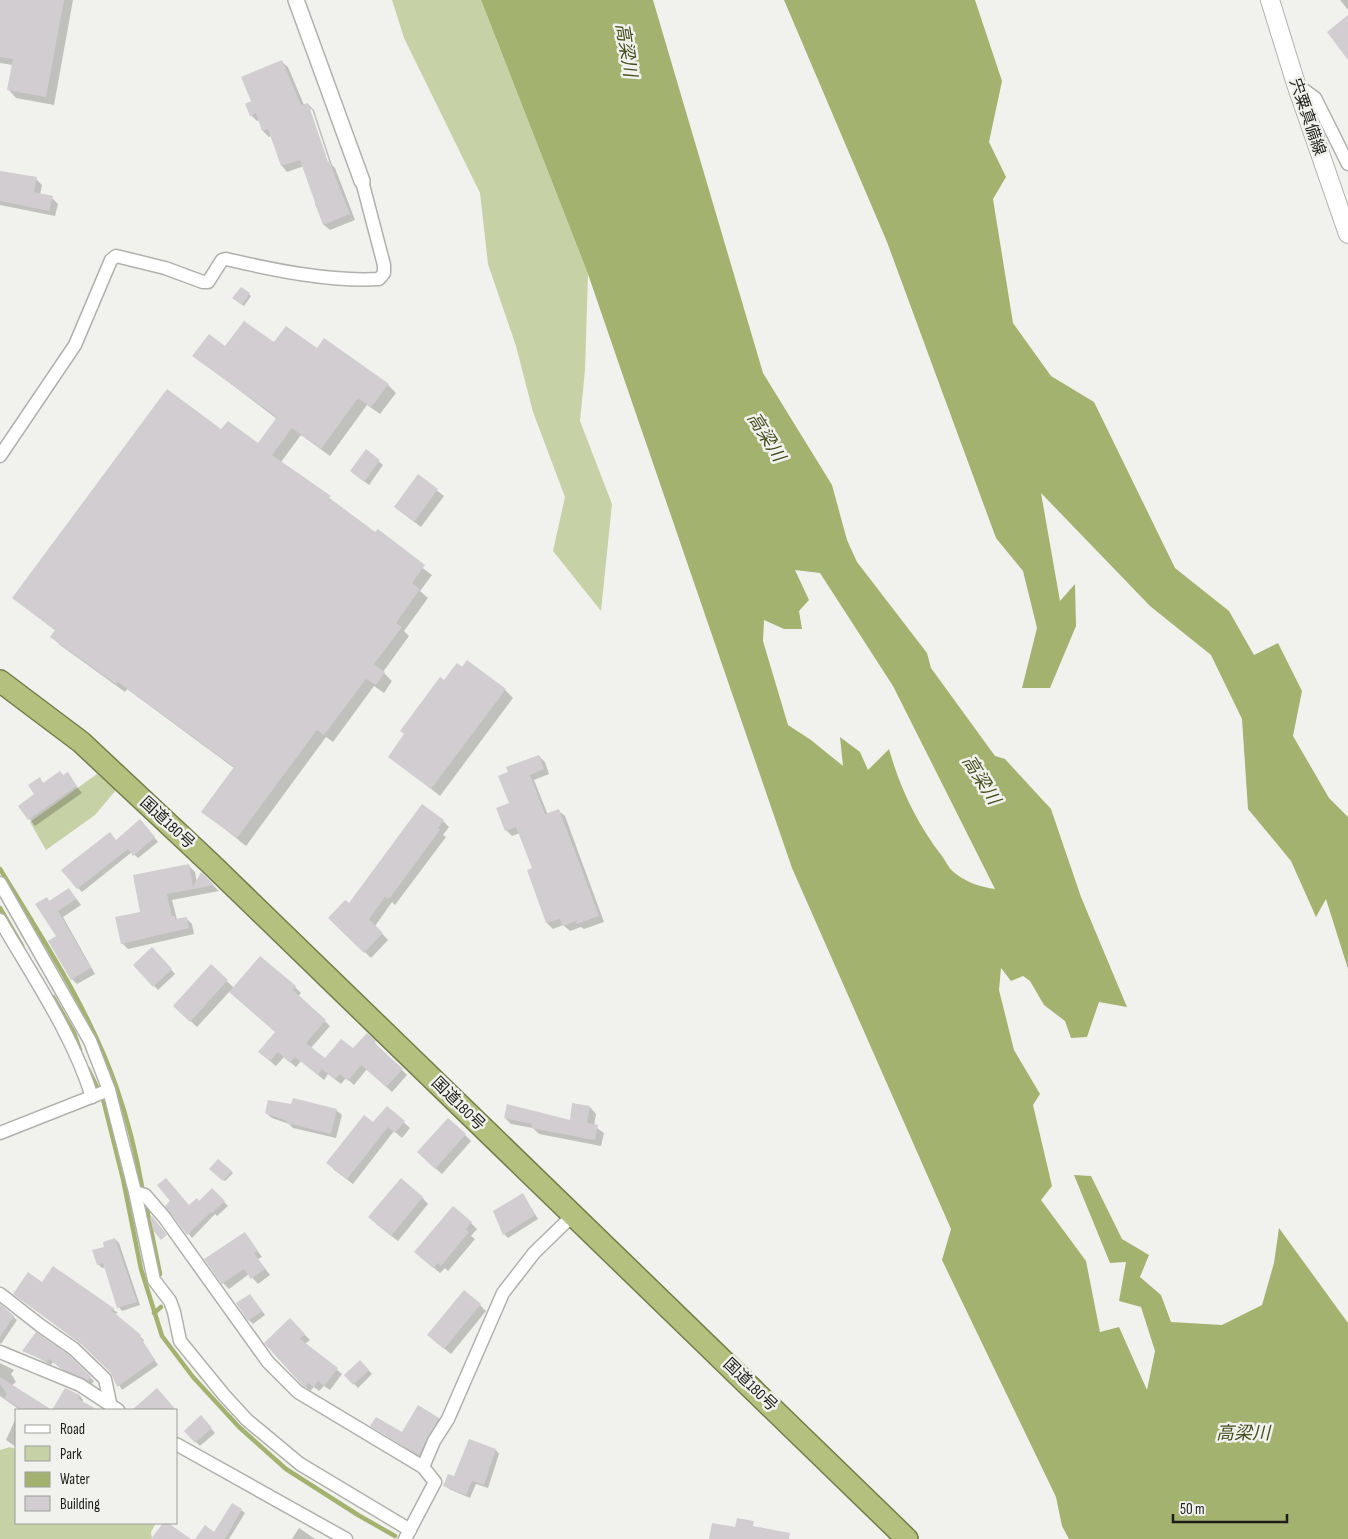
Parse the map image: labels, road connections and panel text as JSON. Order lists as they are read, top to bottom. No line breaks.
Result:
{"streets":{"highway":["国道180号"],"main road":["宍粟真備線"]},"water":["高梁川"],"legend":["Road","Park","Water","Building"],"scale_bar":"50 m"}
